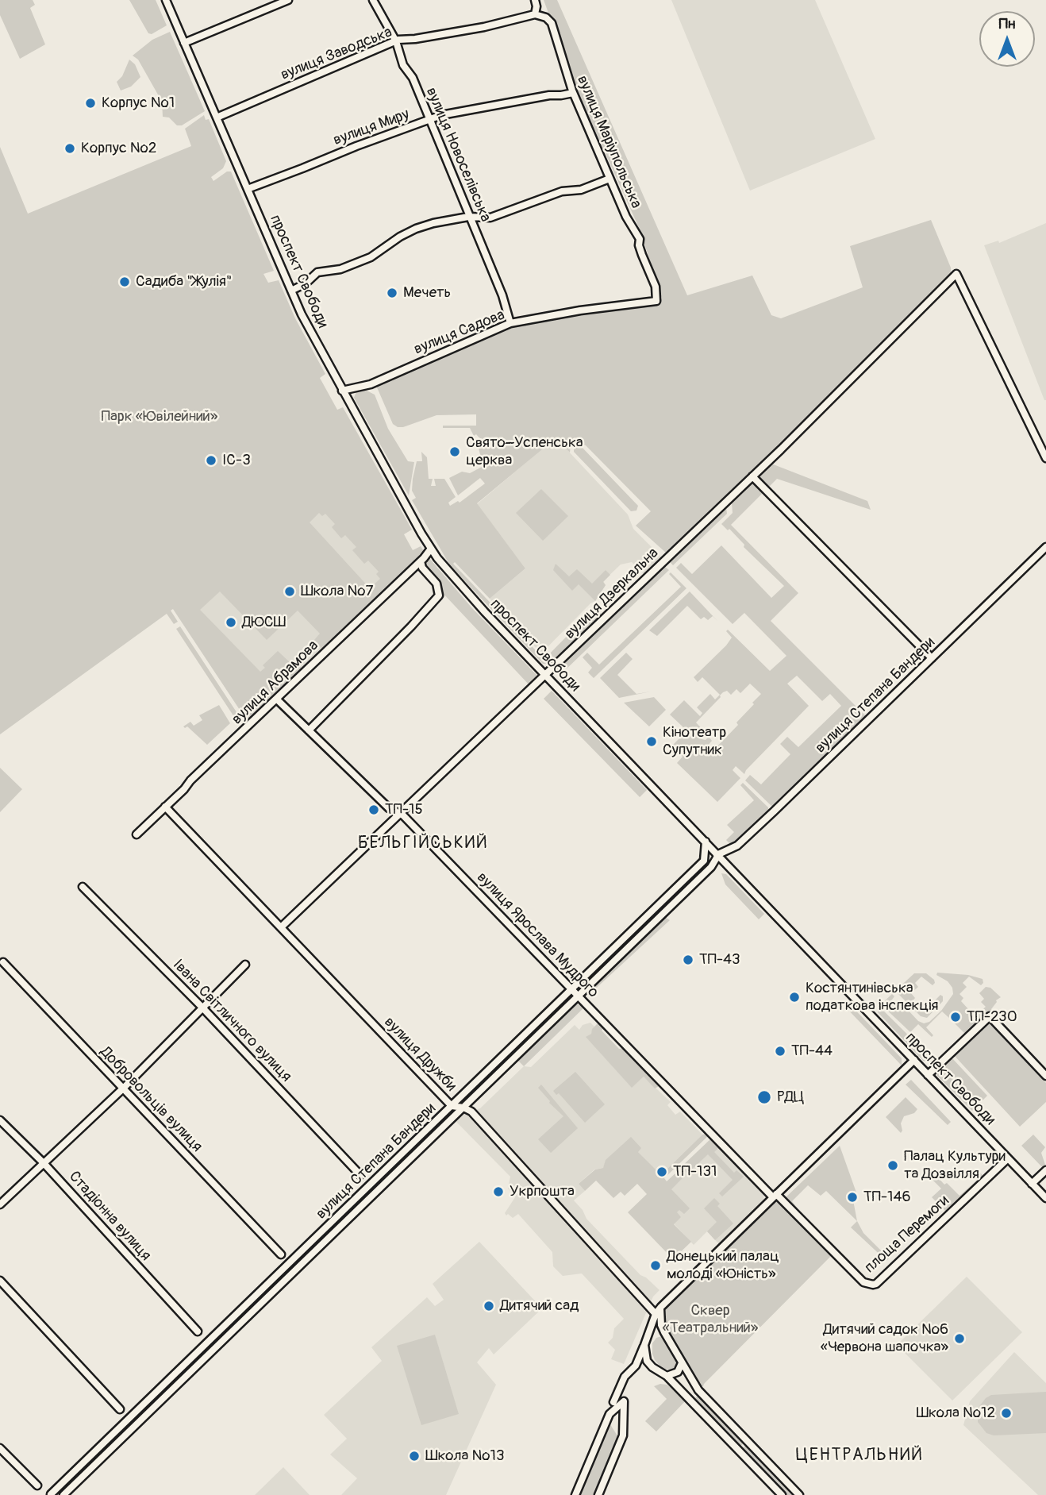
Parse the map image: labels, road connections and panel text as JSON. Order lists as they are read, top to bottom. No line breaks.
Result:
{"streets":{"street":["вулиця Заводська","вулиця Миру","вулиця Маріупольська","вулиця Новоселівська","проспект Свободи","вулиця Садова","вулиця Дзеркальна","вулиця Абрамова","вулиця Степана Бандери","вулиця Ярослава Мудрого","Івана Світличного вулиця","вулиця Дружби","Добровольців вулиця","Стадіонна вулиця","площа Перемоги"]},"crossings":[["вулиця Заводська","вулиця Маріупольська"],["вулиця Заводська","вулиця Новоселівська"],["вулиця Заводська","проспект Свободи"],["вулиця Миру","вулиця Маріупольська"],["вулиця Миру","вулиця Новоселівська"],["вулиця Миру","проспект Свободи"],["вулиця Маріупольська","вулиця Садова"],["вулиця Новоселівська","вулиця Садова"],["проспект Свободи","вулиця Садова"],["проспект Свободи","вулиця Дзеркальна"],["проспект Свободи","вулиця Абрамова"],["проспект Свободи","вулиця Степана Бандери"],["проспект Свободи","площа Перемоги"],["вулиця Дзеркальна","вулиця Ярослава Мудрого"],["вулиця Дзеркальна","вулиця Дружби"],["вулиця Абрамова","вулиця Ярослава Мудрого"],["вулиця Абрамова","вулиця Дружби"],["вулиця Степана Бандери","вулиця Ярослава Мудрого"],["вулиця Степана Бандери","вулиця Дружби"],["вулиця Ярослава Мудрого","площа Перемоги"]],"districts":["БЕЛЬГІЙСЬКИЙ","ЦЕНТРАЛЬНИЙ"],"parks":["Парк «Ювілейний»","Сквер «Театральний»"],"places":["Корпус №1","Корпус №2","Садиба \"Жулія\"","Мечеть","Свято–Успенська церква","ІС-3","Школа №7","ДЮСШ","Кінотеатр Супутник","ТП-15","ТП-43","Костянтинівська податкова інспекція","ТП-230","ТП-44","РДЦ","Палац Культури та Дозвілля","ТП-131","Укрпошта","ТП-146","Донецький палац молоді «Юність»","Дитячий сад","Дитячий садок №6 «Червона шапочка»","Школа №12","Школа №13"],"north":"top"}
